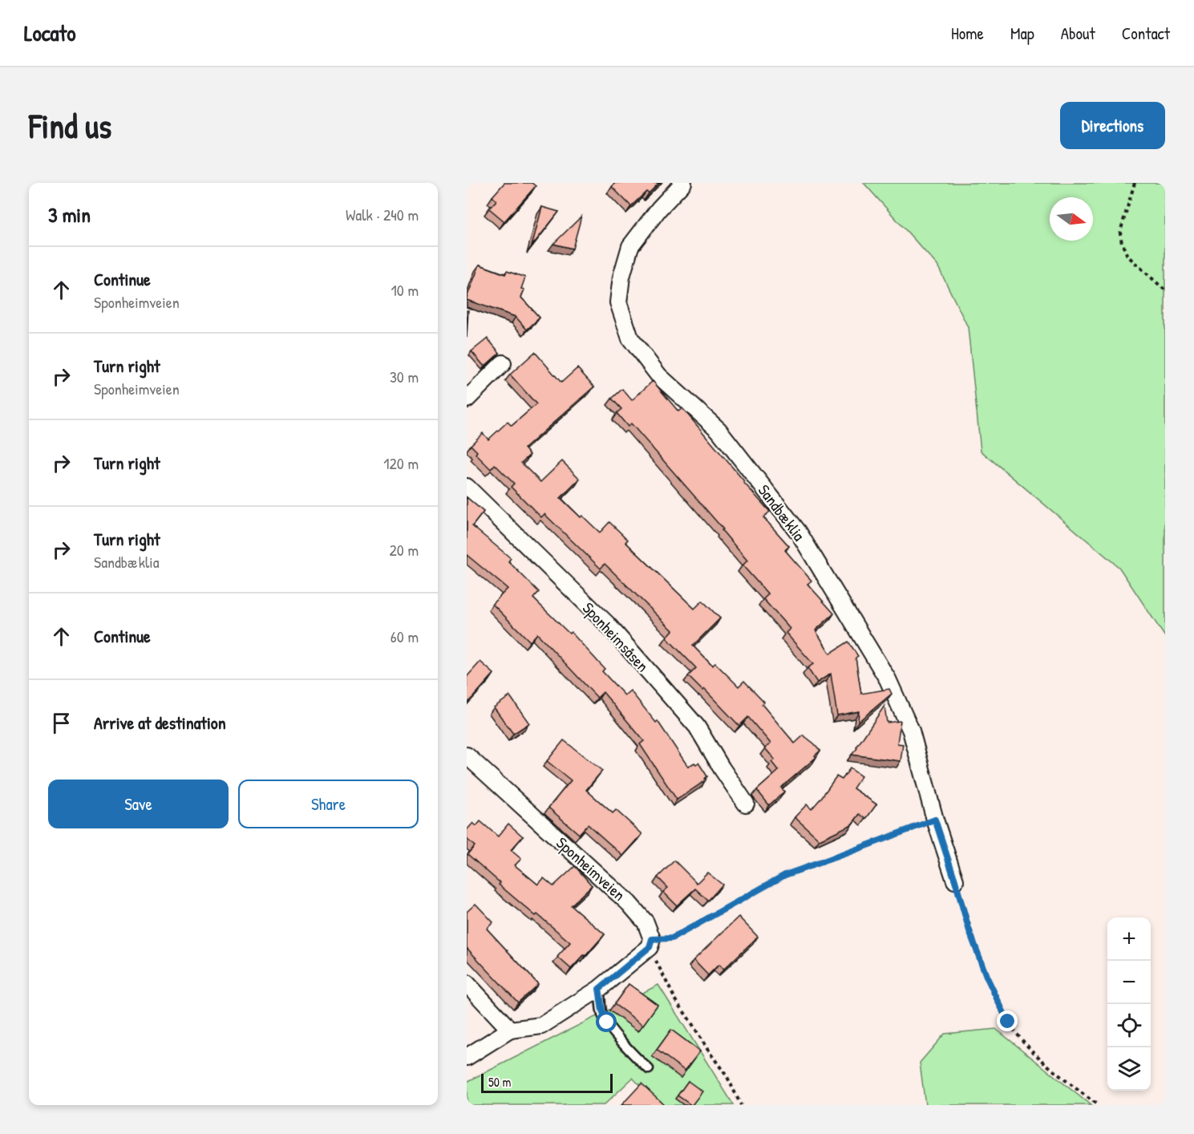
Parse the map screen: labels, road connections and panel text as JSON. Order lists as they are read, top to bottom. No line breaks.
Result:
{"streets":{"street":["Sandbæklia","Sponheimsåsen","Sponheimveien"]},"scale_bar":"50 m","north":"right","page":{"header":"Locato","nav":["Home","Map","About","Contact"],"buttons":["Directions",["Save","Share"]],"title":"Find us","heading":["3 min","Walk · 240 m"],"list":[["Continue","Sponheimveien","10 m"],["Turn right","Sponheimveien","30 m"],["Turn right","120 m"],["Turn right","Sandbæklia","20 m"],["Continue","60 m"],"Arrive at destination"],"map_buttons":["+","−"],"scale":"50 m"}}
